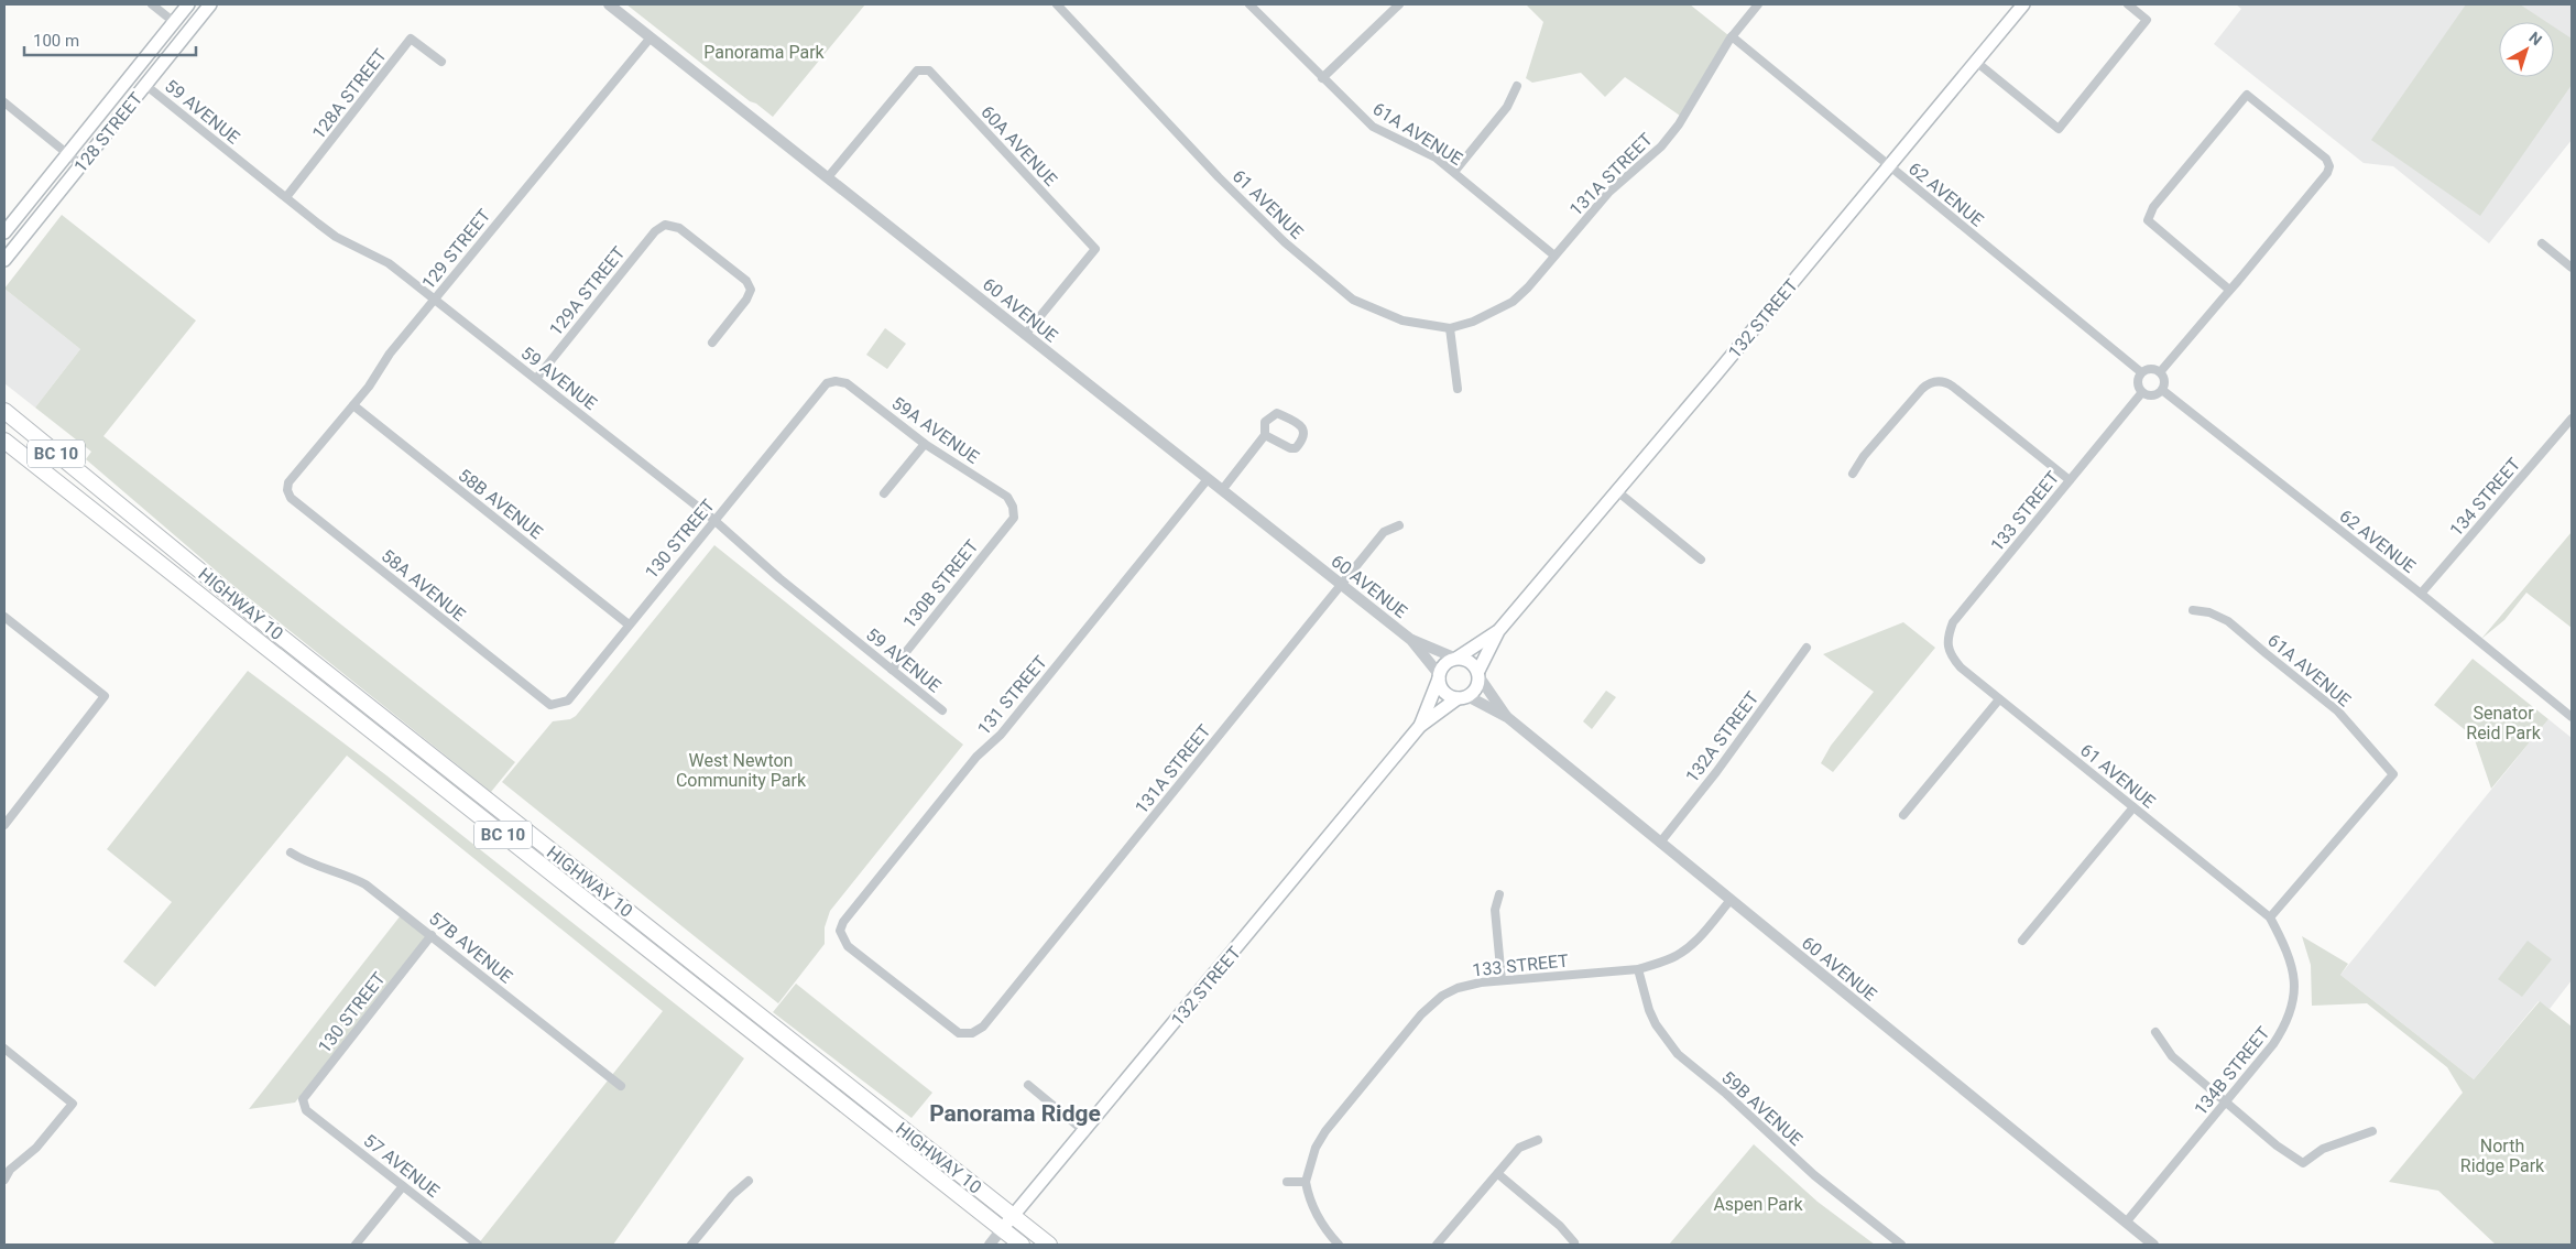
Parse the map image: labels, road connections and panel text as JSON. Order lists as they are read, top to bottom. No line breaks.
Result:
{"streets":{"highway":["BC 10","HIGHWAY 10"],"main road":["128 STREET","132 STREET"],"street":["128A STREET","59 AVENUE","61A AVENUE","60A AVENUE","131A STREET","62 AVENUE","61 AVENUE","129 STREET","129A STREET","60 AVENUE","59A AVENUE","134 STREET","58B AVENUE","133 STREET","130 STREET","130B STREET","58A AVENUE","131 STREET","132A STREET","57B AVENUE","134B STREET","59B AVENUE","57 AVENUE"]},"crossings":[["128A STREET","59 AVENUE"],["59 AVENUE","128 STREET"],["59 AVENUE","129 STREET"],["59 AVENUE","129A STREET"],["59 AVENUE","130 STREET"],["59 AVENUE","130B STREET"],["61A AVENUE","131A STREET"],["61A AVENUE","61 AVENUE"],["61A AVENUE","134B STREET"],["60A AVENUE","60 AVENUE"],["131A STREET","62 AVENUE"],["131A STREET","61 AVENUE"],["131A STREET","60 AVENUE"],["131A STREET","131 STREET"],["62 AVENUE","132 STREET"],["62 AVENUE","134 STREET"],["62 AVENUE","133 STREET"],["61 AVENUE","133 STREET"],["61 AVENUE","134B STREET"],["129 STREET","60 AVENUE"],["129 STREET","58B AVENUE"],["129 STREET","58A AVENUE"],["60 AVENUE","132 STREET"],["60 AVENUE","133 STREET"],["60 AVENUE","131 STREET"],["60 AVENUE","132A STREET"],["60 AVENUE","134B STREET"],["132 STREET","HIGHWAY 10"],["59A AVENUE","130 STREET"],["59A AVENUE","130B STREET"],["58B AVENUE","130 STREET"],["133 STREET","59B AVENUE"],["130 STREET","58A AVENUE"],["130 STREET","57B AVENUE"],["130 STREET","57 AVENUE"]],"districts":["Panorama Ridge"],"parks":["Panorama Park","Senator Reid Park","West Newton Community Park","North Ridge Park","Aspen Park"],"scale_bar":"100 m","north":"top right"}
